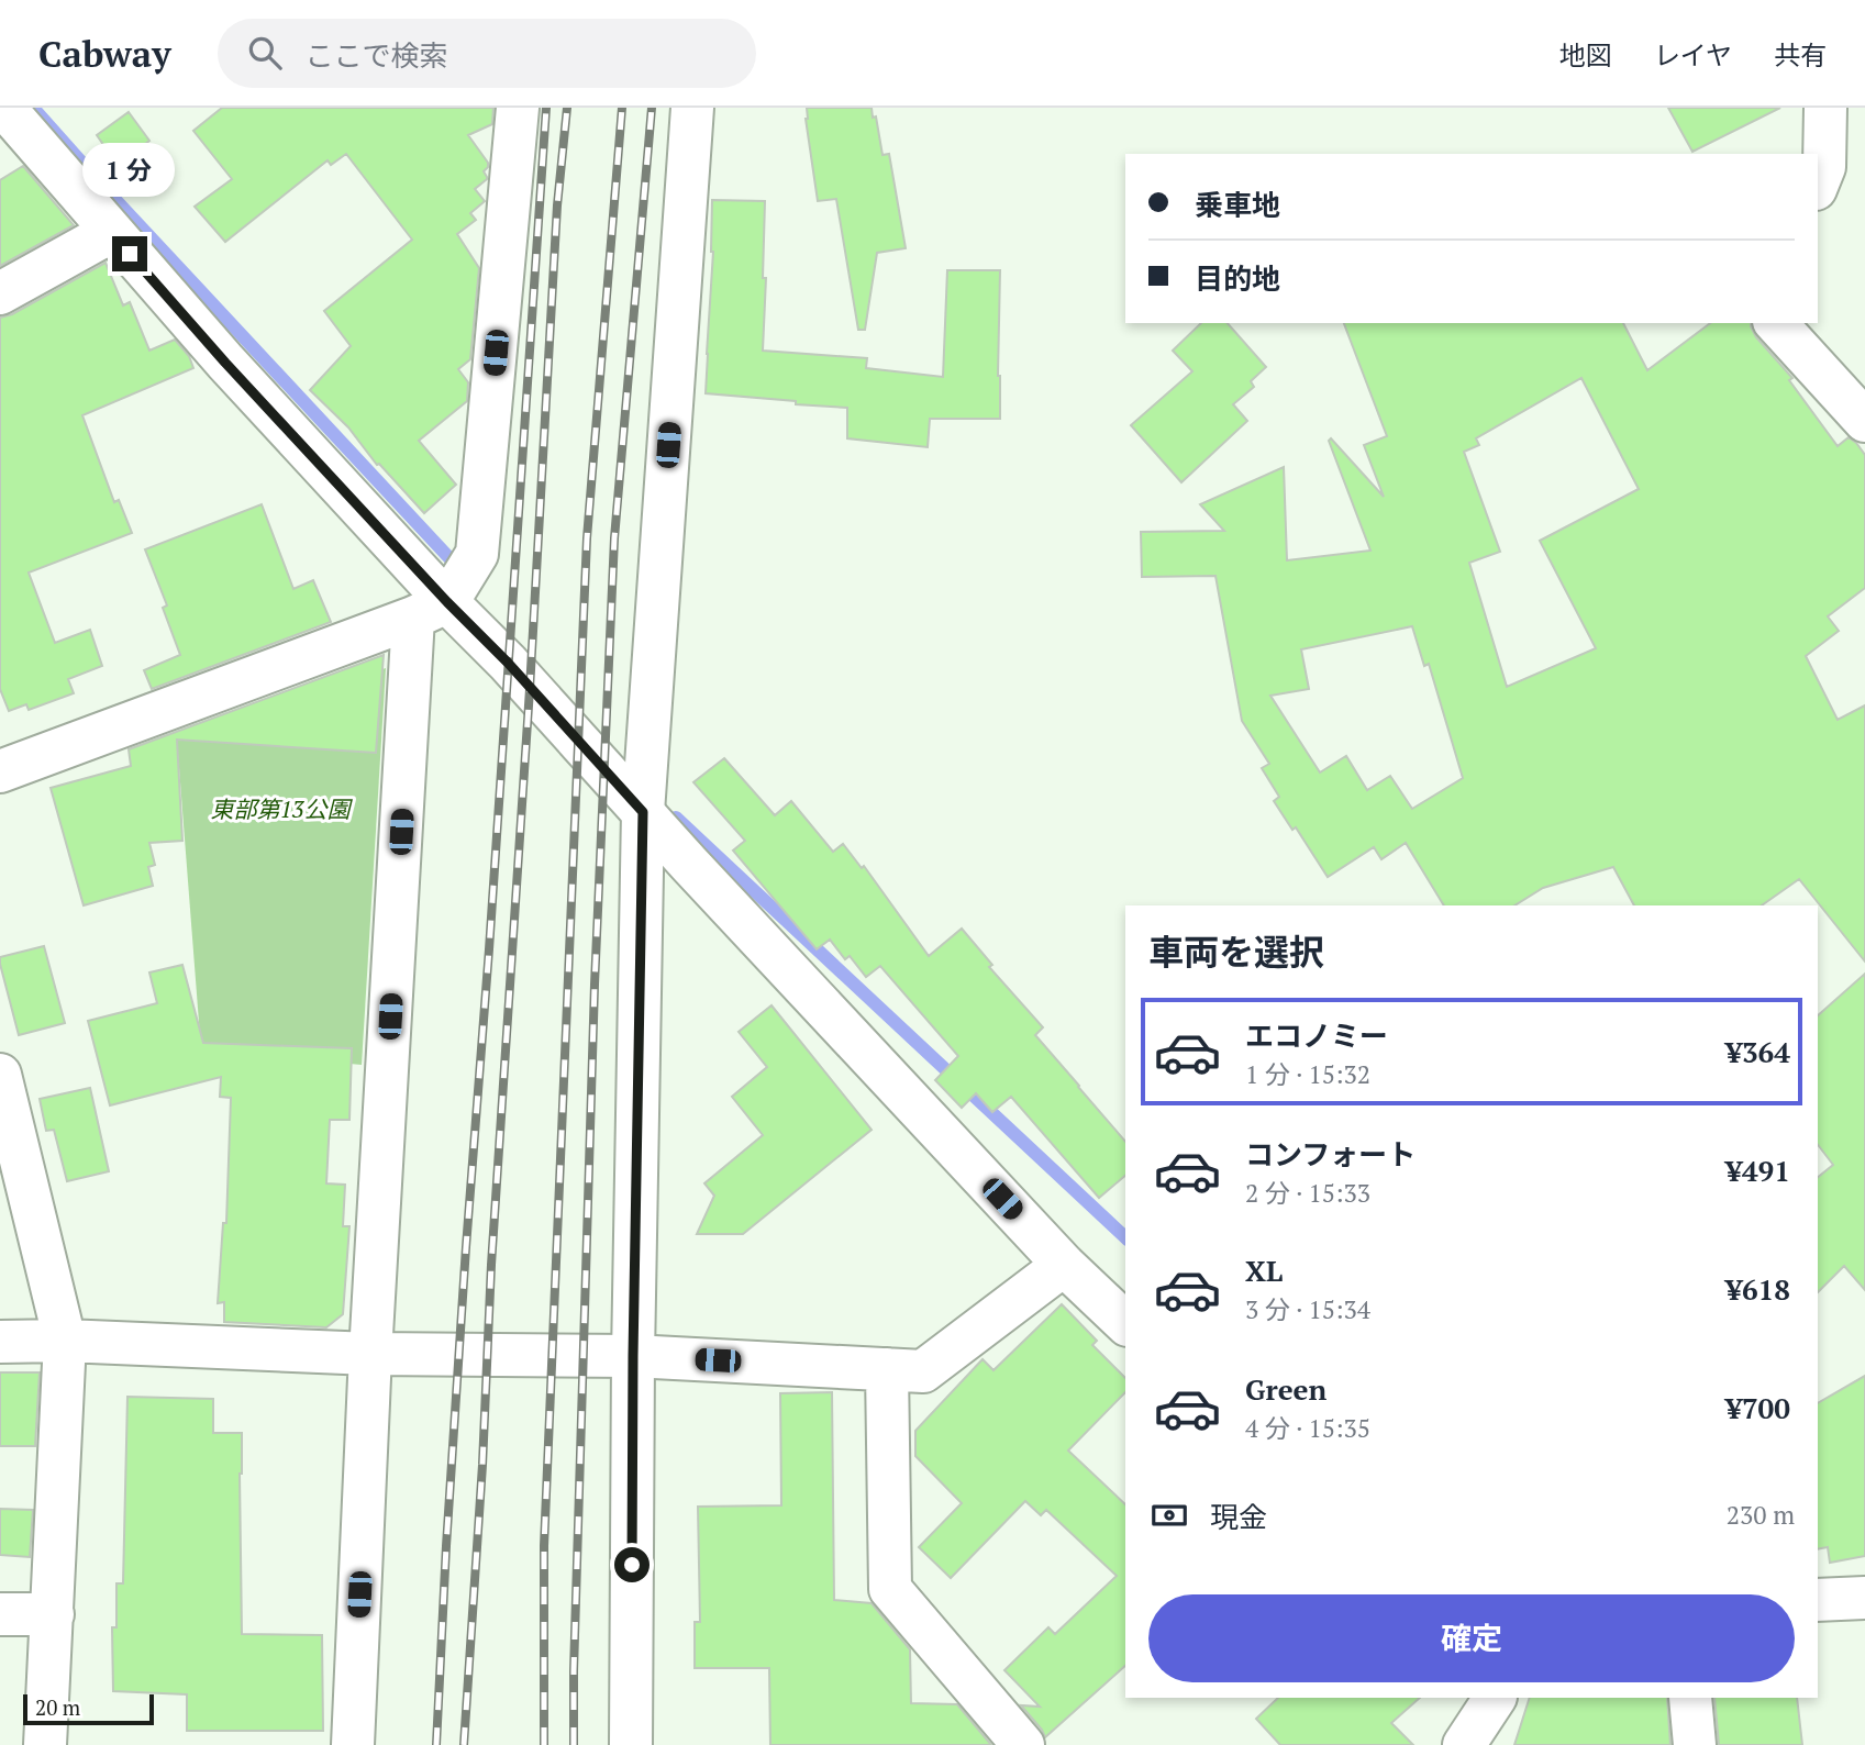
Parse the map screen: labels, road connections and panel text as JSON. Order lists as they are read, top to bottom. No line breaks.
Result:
{"parks":["東部第13公園"],"scale_bar":"20 m","page":{"header":"Cabway","search":"ここで検索","nav":["地図","レイヤ","共有"],"bubble":"1 分","banner":["乗車地","目的地"],"heading":"車両を選択","list":[{"name":"エコノミー","note":"1 分 · 15:32","value":"¥364"},{"name":"コンフォート","note":"2 分 · 15:33","value":"¥491"},{"name":"XL","note":"3 分 · 15:34","value":"¥618"},{"name":"Green","note":"4 分 · 15:35","value":"¥700"}],"pay":["現金","230 m"],"buttons":"確定","scale":"20 m"}}
